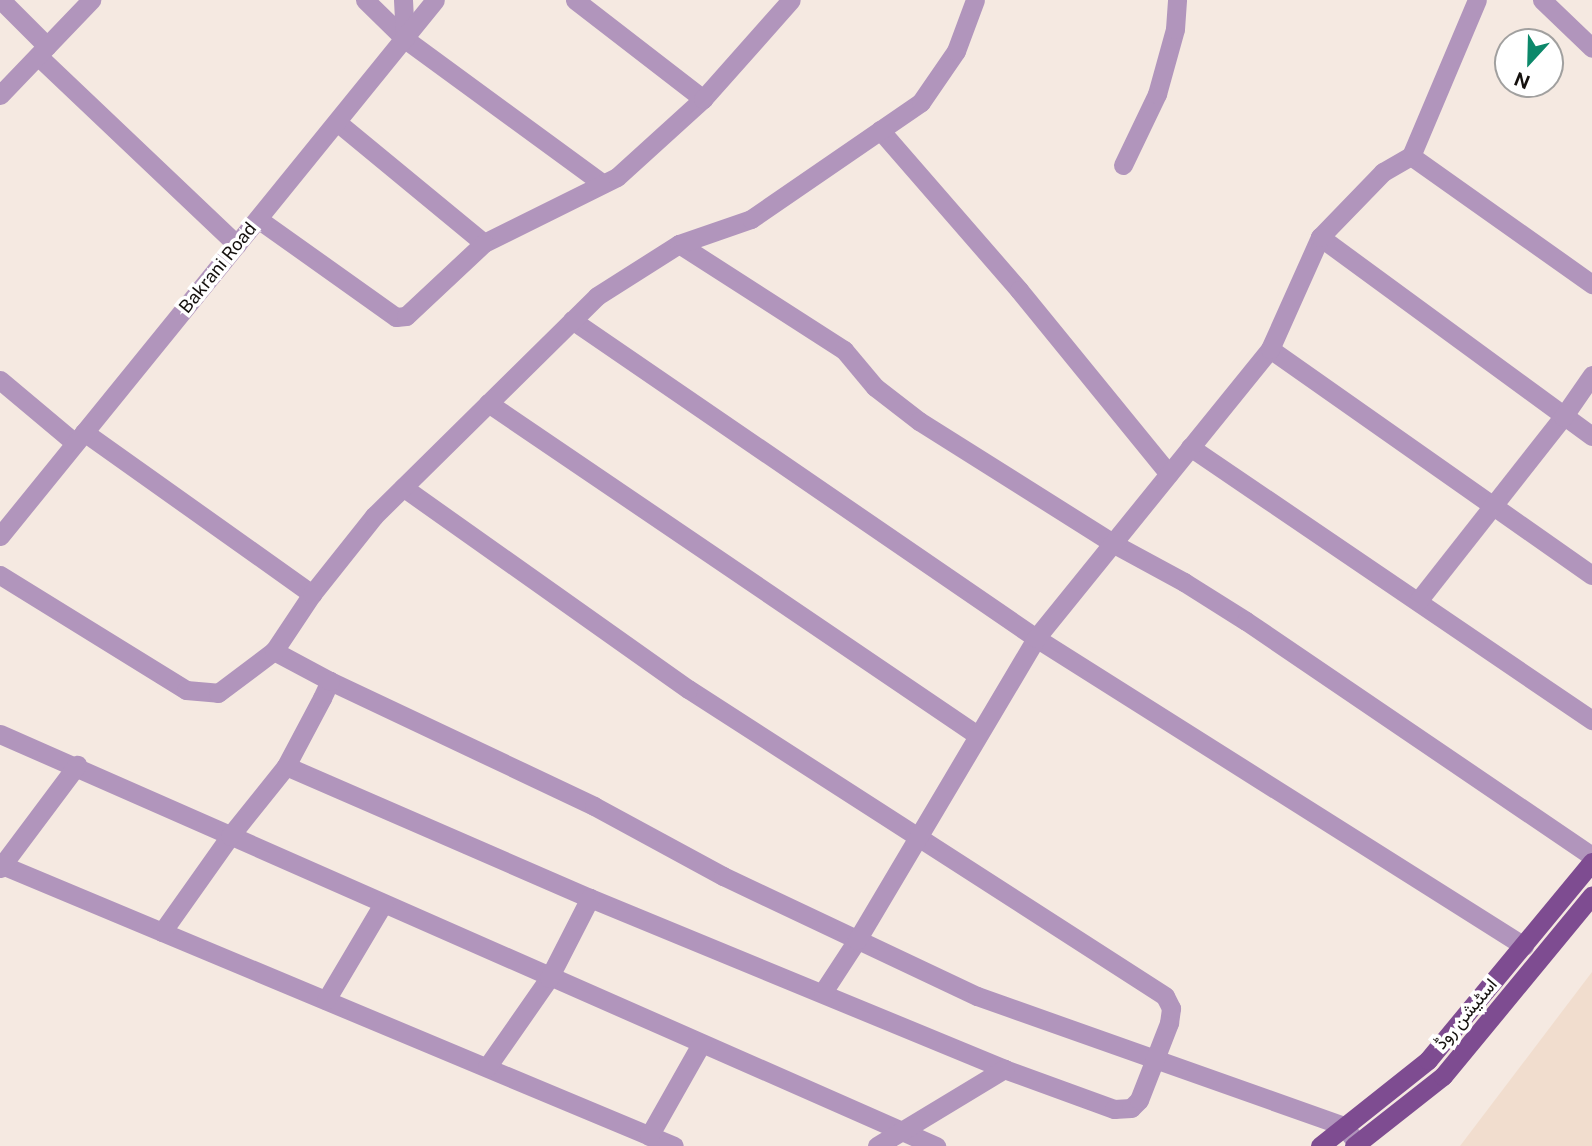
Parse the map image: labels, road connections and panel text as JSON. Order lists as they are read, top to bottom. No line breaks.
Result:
{"streets":{"main road":["اسٹیشن روڈ"],"street":["Bakrani Road"]},"north":"bottom"}
